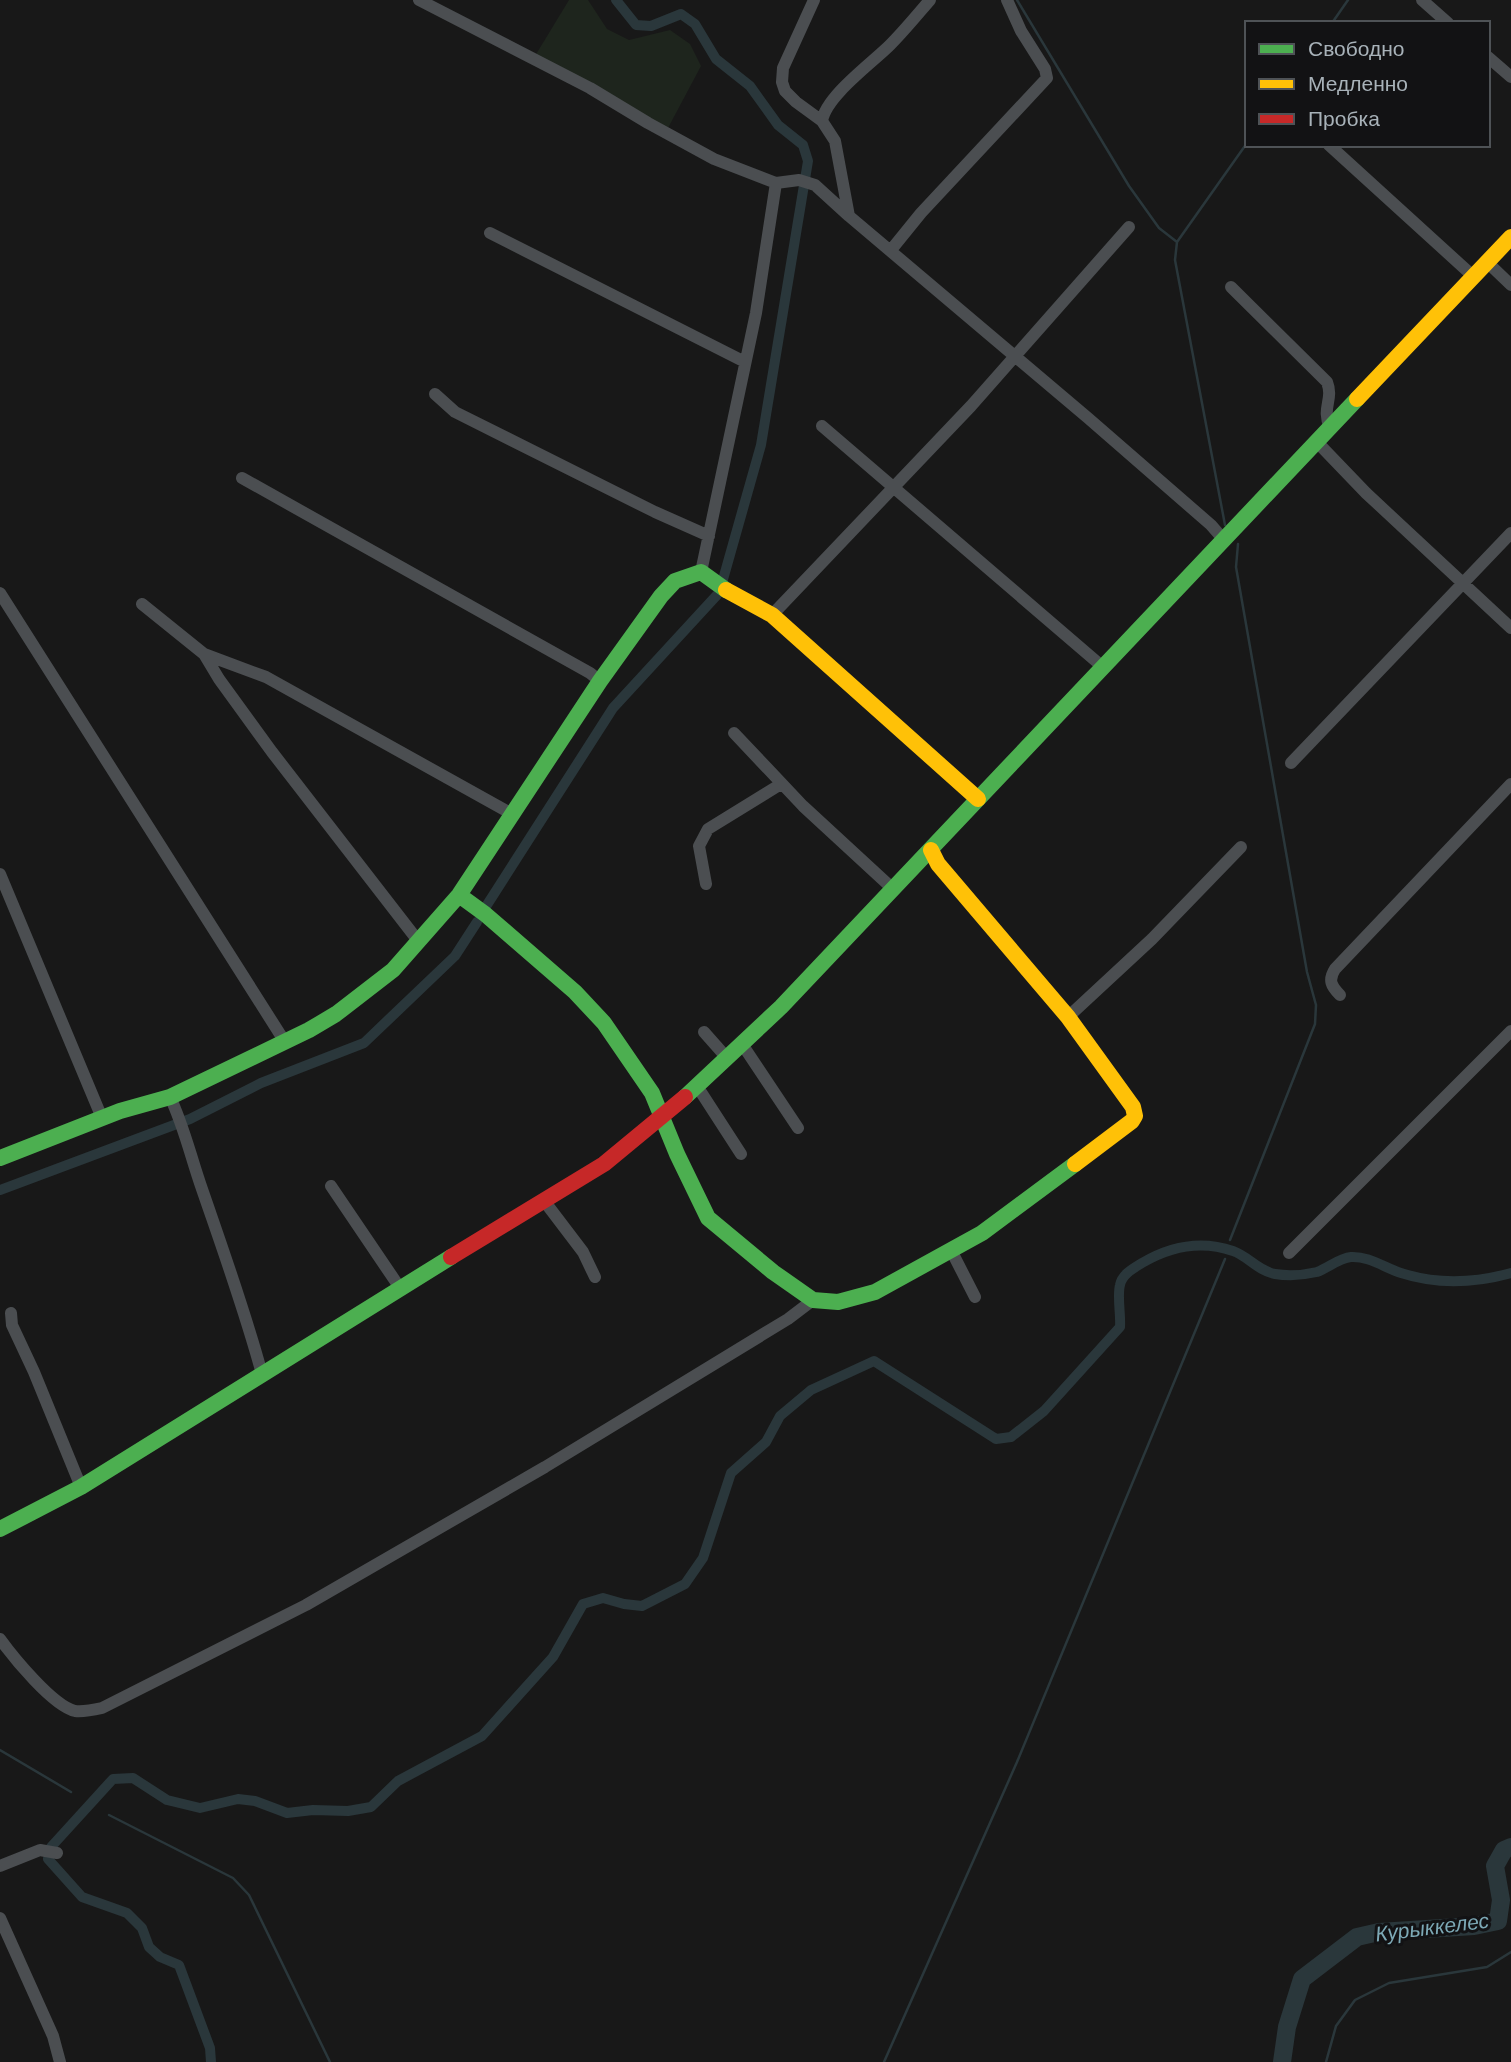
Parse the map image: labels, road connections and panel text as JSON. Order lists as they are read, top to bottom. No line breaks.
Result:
{"water":["Курыккелес"],"legend":["Свободно","Медленно","Пробка"]}
